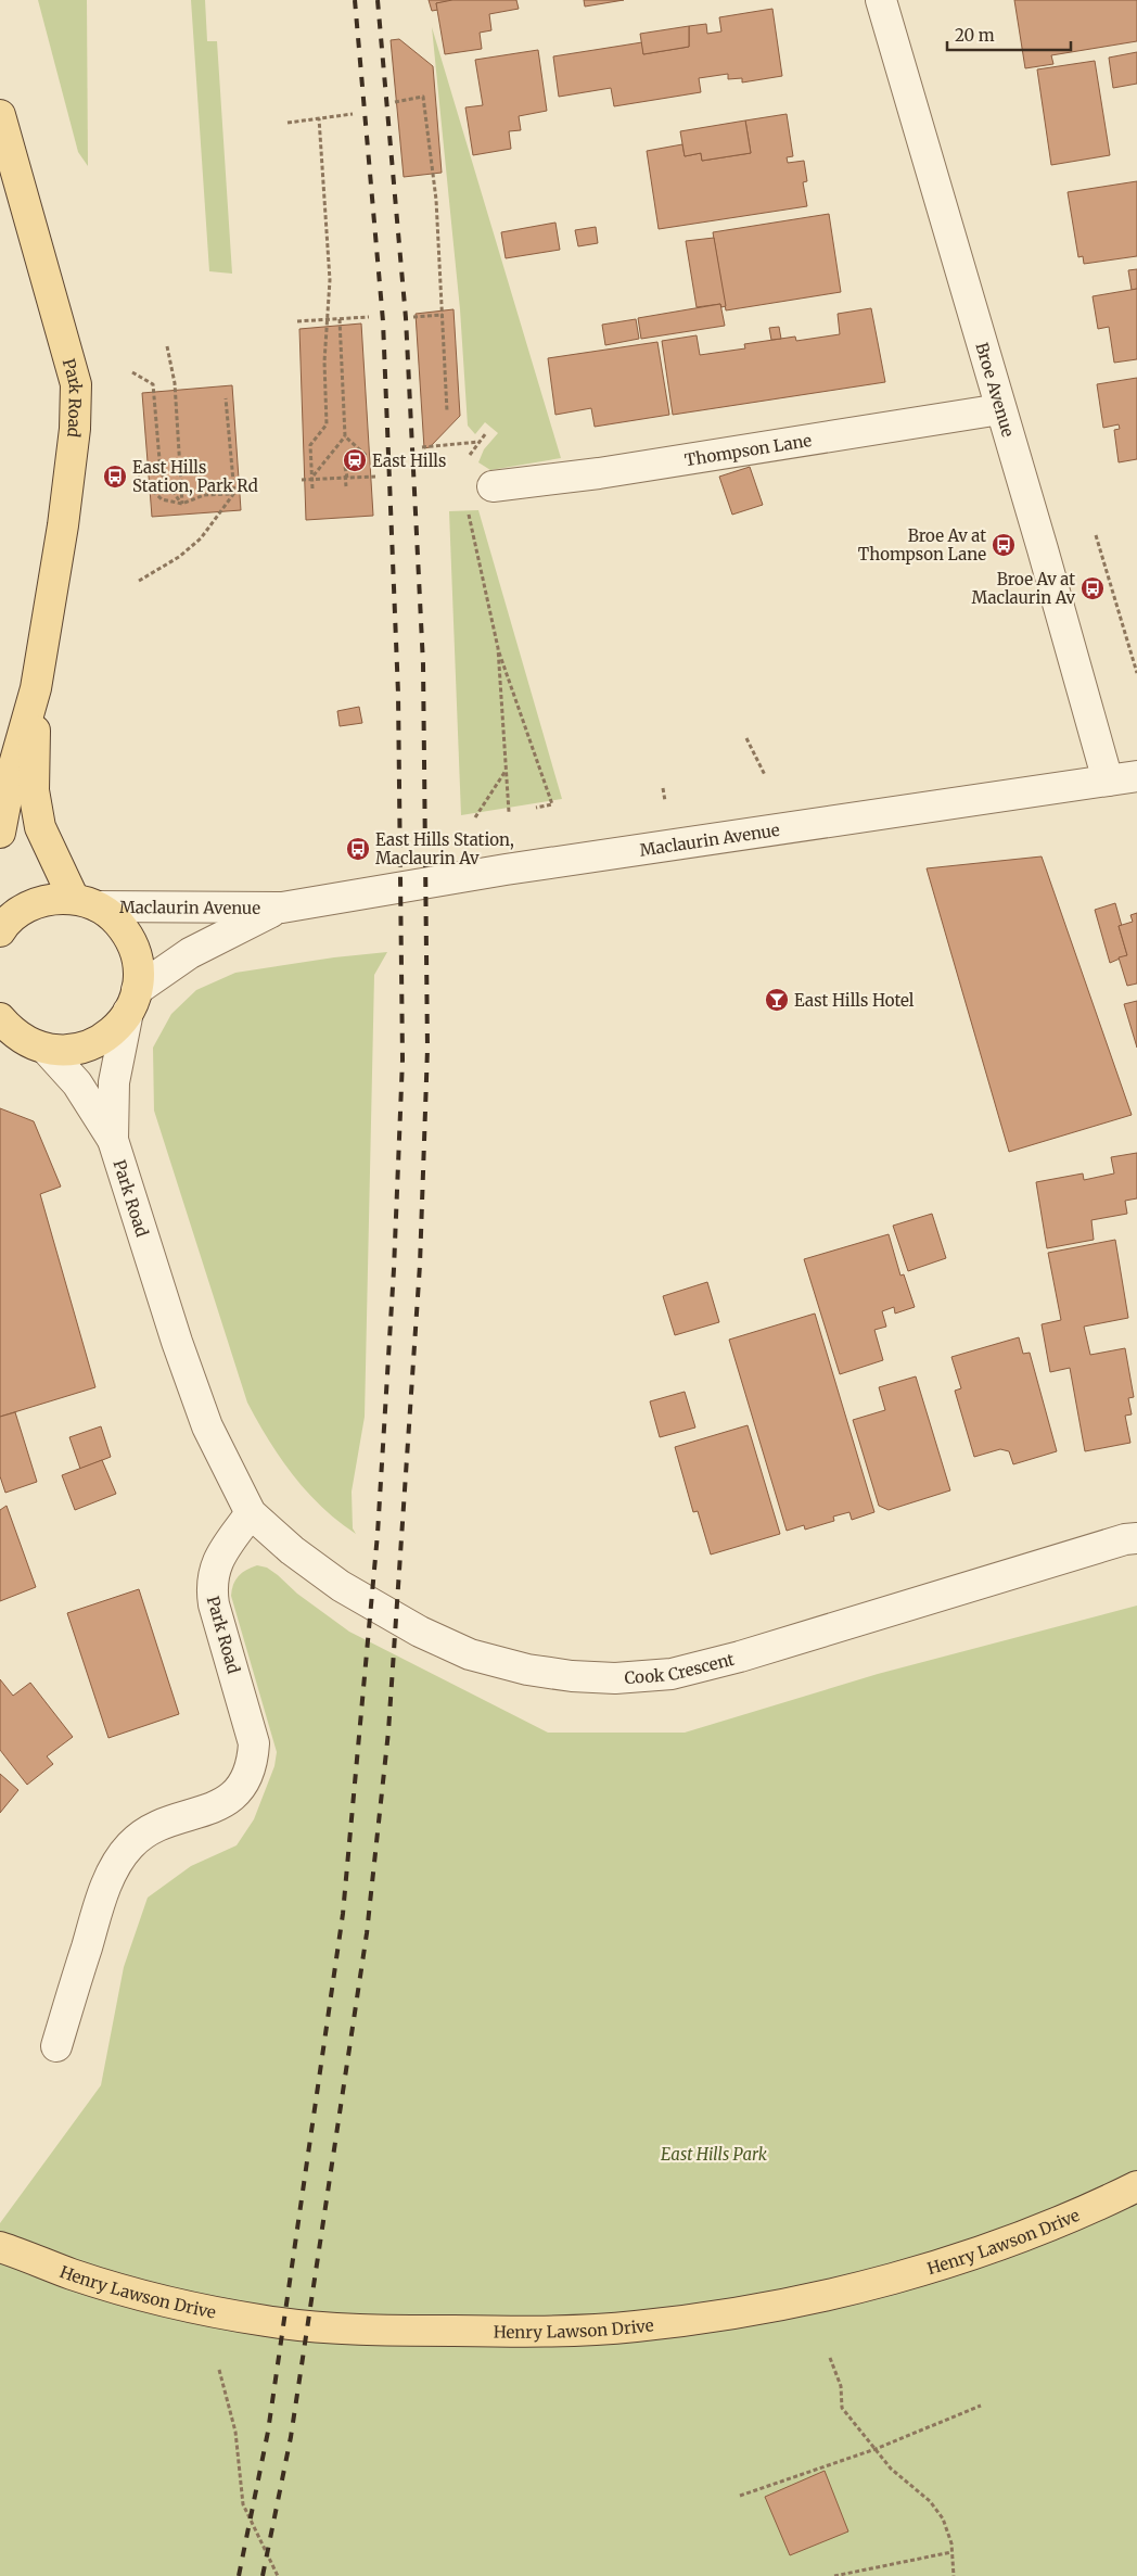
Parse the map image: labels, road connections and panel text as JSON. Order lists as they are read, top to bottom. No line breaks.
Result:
{"streets":{"main road":["Park Road","Henry Lawson Drive"],"street":["Broe Avenue","Thompson Lane","Maclaurin Avenue","Cook Crescent"]},"crossings":[["Broe Avenue","Thompson Lane"],["Broe Avenue","Maclaurin Avenue"],["Park Road","Maclaurin Avenue"],["Park Road","Cook Crescent"]],"parks":["East Hills Park"],"places":{"station":["East Hills"],"bus stop":["East Hills Station, Park Rd","Broe Av at Thompson Lane","Broe Av at Maclaurin Av","East Hills Station, Maclaurin Av"],"bar":["East Hills Hotel"]},"scale_bar":"20 m"}
